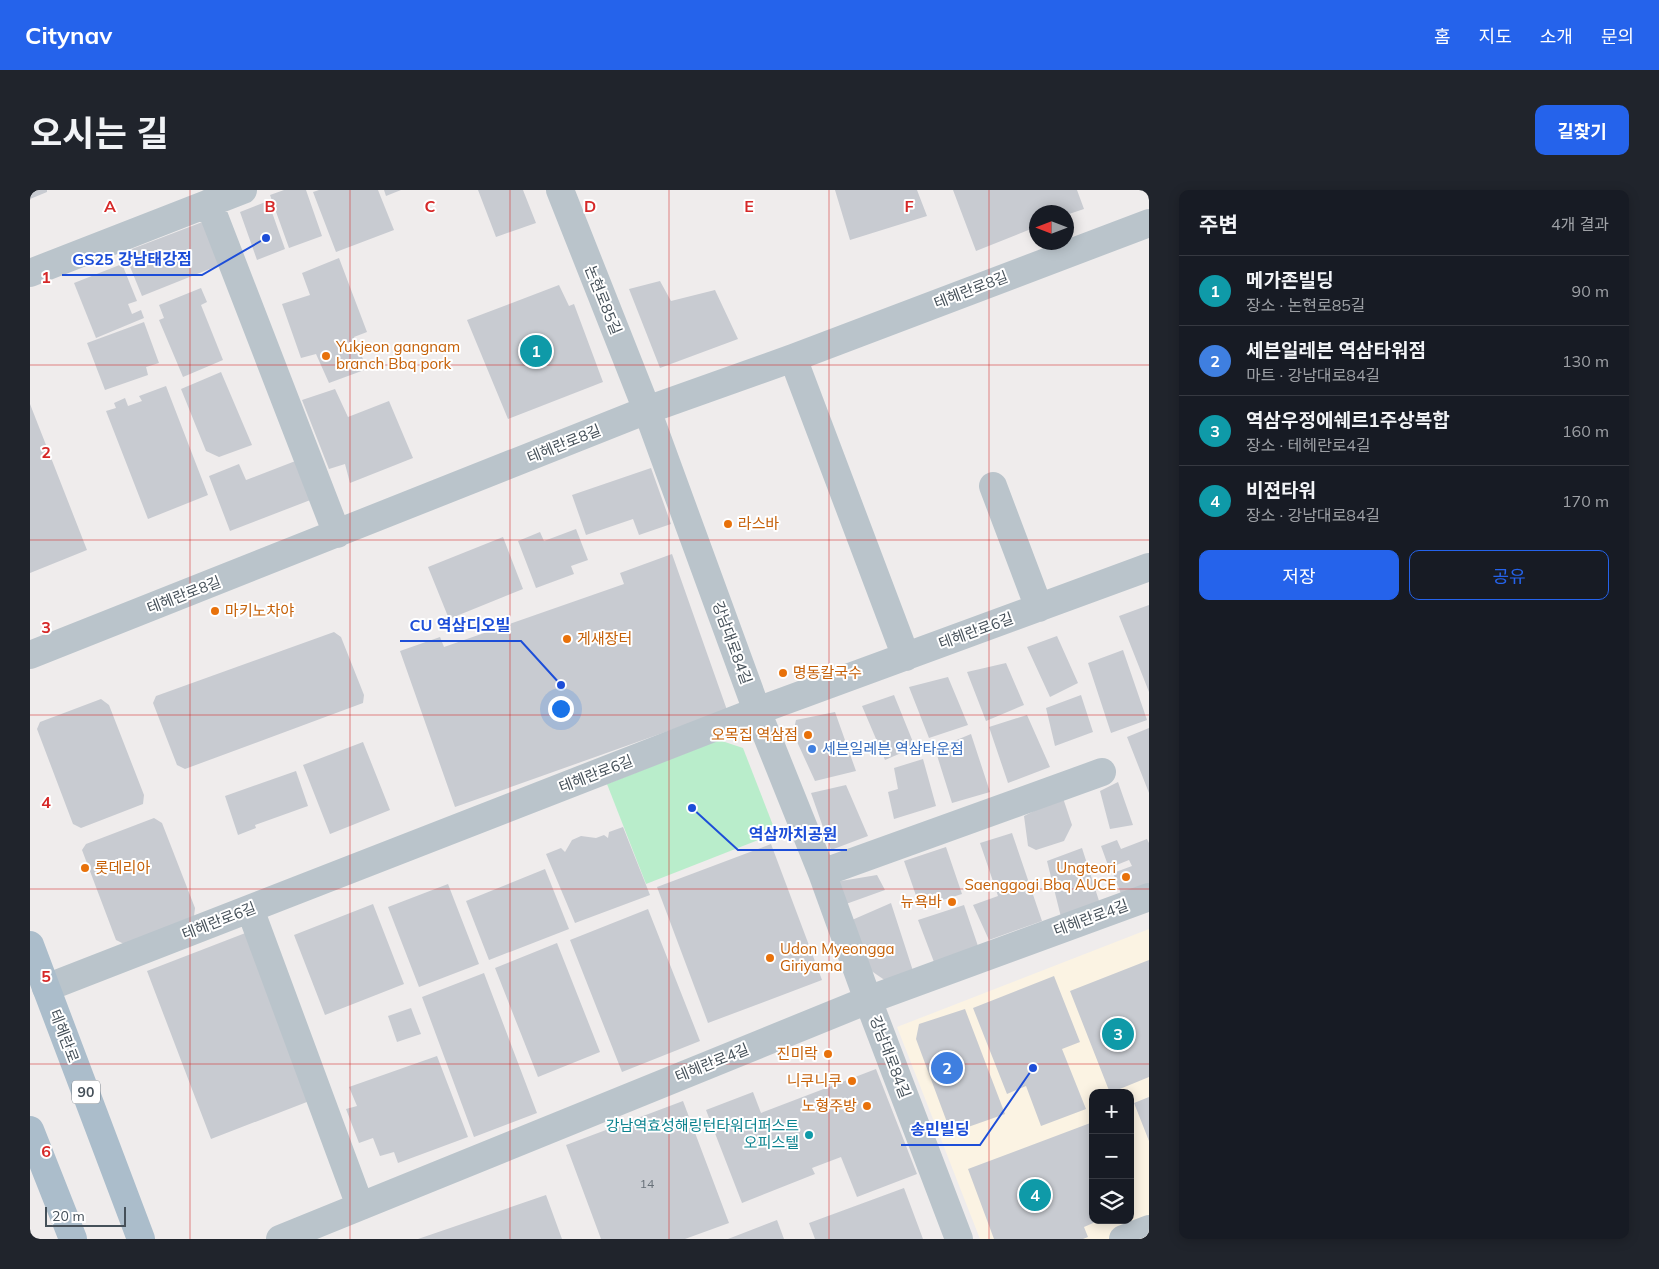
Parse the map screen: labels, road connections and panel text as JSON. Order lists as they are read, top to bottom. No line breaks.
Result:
{"streets":{"main road":["테헤란로","90"],"street":["테헤란로8길","논현로85길","테헤란로6길","강남대로84길","테헤란로4길"]},"crossings":[["테헤란로8길","논현로85길"],["테헤란로8길","강남대로84길"],["논현로85길","강남대로84길"],["테헤란로6길","강남대로84길"],["테헤란로6길","테헤란로"],["강남대로84길","테헤란로4길"]],"places":["GS25 강남태강점","Yukjeon gangnam branch Bbq pork","라스바","마키노차야","게새장터","명동칼국수","CU 역삼디오빌","오목집 역삼점","세븐일레븐 역삼타운점","역삼까치공원","롯데리아","Ungteori Saenggogi Bbq AUCE","뉴욕바","Udon Myeongga Giriyama","진미락","송민빌딩","니쿠니쿠","노형주방","강남역효성해링턴타워더퍼스트 오피스텔"],"house_numbers":["14"],"scale_bar":"20 m","north":"left","page":{"header":"Citynav","nav":["홈","지도","소개","문의"],"title":"오시는 길","buttons":["길찾기",["저장","공유"]],"heading":["주변","4개 결과"],"list":[{"mark":"1","name":"메가존빌딩","note":"장소 · 논현로85길","value":"90 m"},{"mark":"2","name":"세븐일레븐 역삼타워점","note":"마트 · 강남대로84길","value":"130 m"},{"mark":"3","name":"역삼우정에쉐르1주상복합","note":"장소 · 테헤란로4길","value":"160 m"},{"mark":"4","name":"비젼타워","note":"장소 · 강남대로84길","value":"170 m"}],"pins":["1","3","2","4"],"map_buttons":["+","−"],"scale":"20 m"},"grid":{"columns":["A","B","C","D","E","F"],"rows":["1","2","3","4","5","6"]}}
